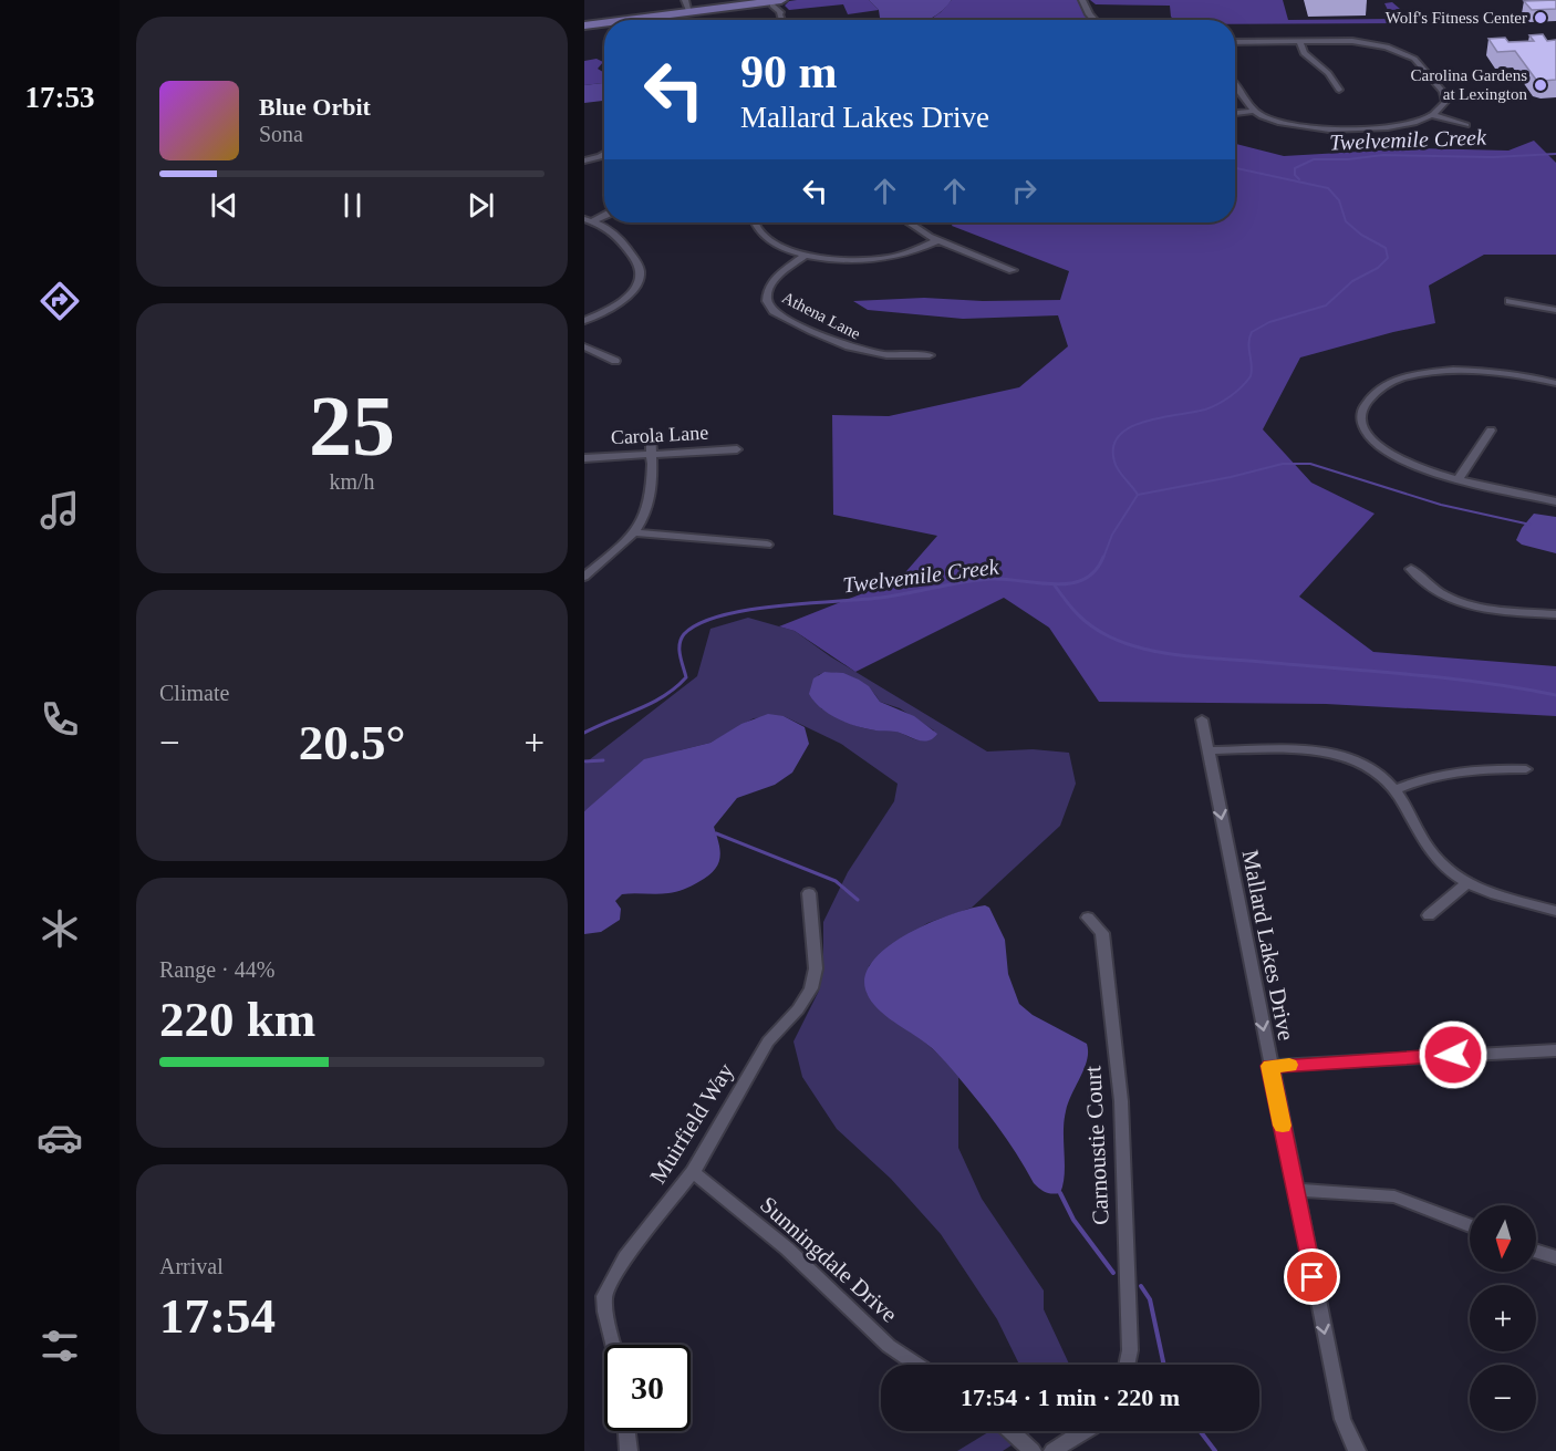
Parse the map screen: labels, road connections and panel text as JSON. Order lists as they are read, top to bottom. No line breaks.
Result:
{"streets":{"street":["Athena Lane","Carola Lane","Mallard Lakes Drive","Muirfield Way","Carnoustie Court","Sunningdale Drive"]},"crossings":[["Muirfield Way","Sunningdale Drive"]],"one_way":["Mallard Lakes Drive"],"water":["Twelvemile Creek"],"places":["Wolf's Fitness Center","Carolina Gardens at Lexington"],"north":"bottom","page":{"tabs":"17:53","turn":["90 m","Mallard Lakes Drive"],"song":["Blue Orbit","Sona"],"tile":[["25","km/h"],"Climate",["Range · 44%","220 km"],["Arrival","17:54"]],"heat":["−","20.5°","+"],"map_buttons":["+","−"],"limit":"30","trip":"17:54 · 1 min · 220 m"}}
